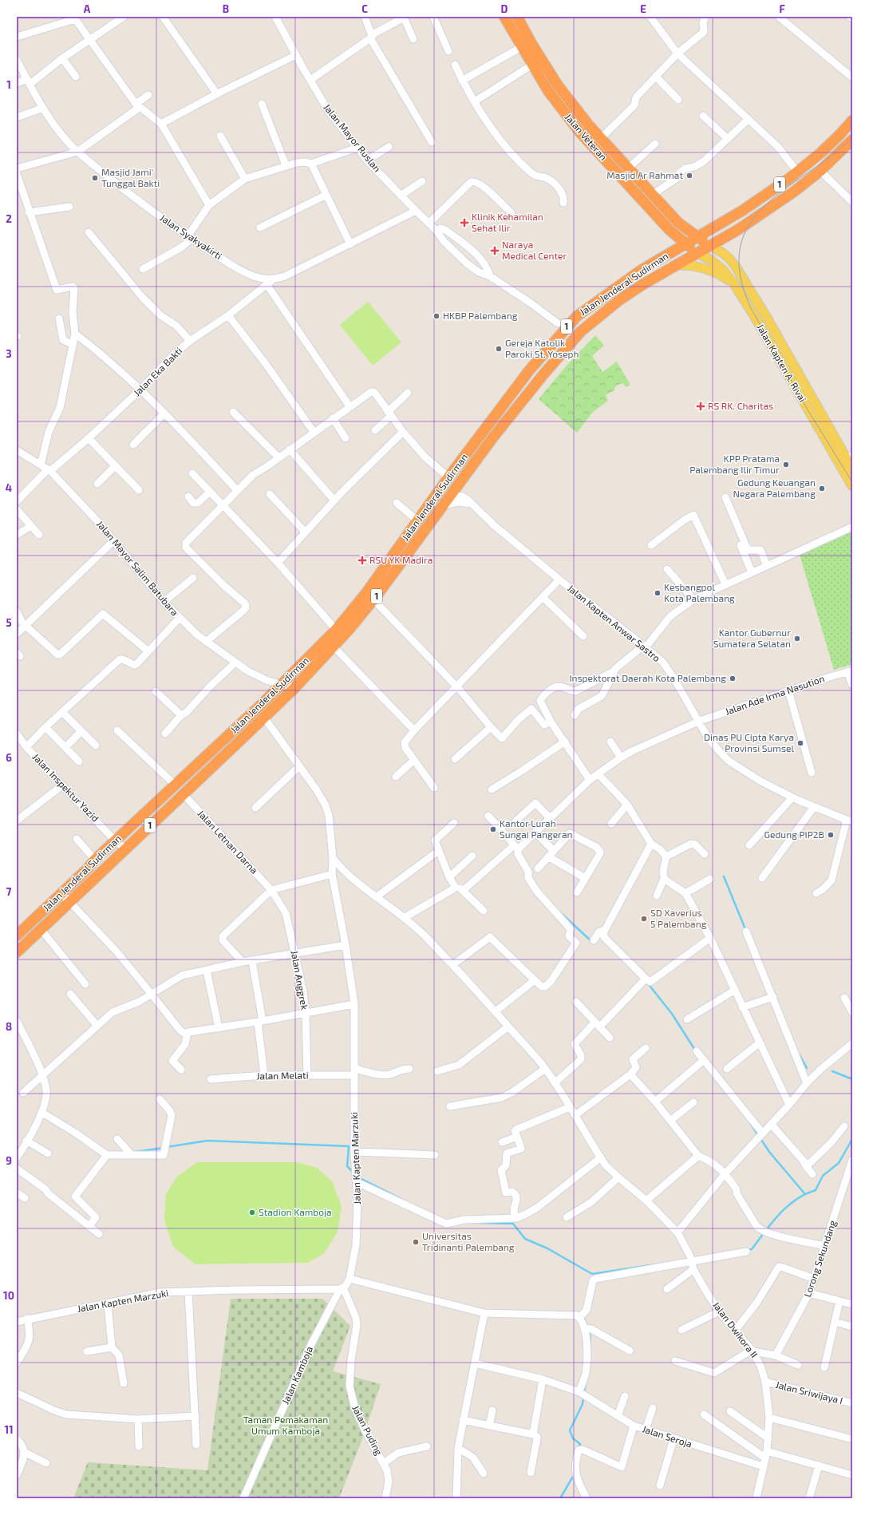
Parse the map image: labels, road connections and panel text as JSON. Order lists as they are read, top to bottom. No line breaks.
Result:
{"streets":{"highway":["Jalan Veteran","1","Jalan Jenderal Sudirman"],"main road":["Jalan Kapten A. Rivai"],"street":["Jalan Mayor Ruslan","Jalan Syakyakirti","Jalan Eka Bakti","Jalan Mayor Salim Batubara","Jalan Kapten Anwar Sastro","Jalan Ade Irma Nasution","Jalan Inspektur Yazid","Jalan Letnan Darna","Jalan Anggrek","Jalan Melati","Jalan Kapten Marzuki","Lorong Sekundang","Jalan Dwikora II","Jalan Kamboja","Jalan Sriwijaya I","Jalan Puding","Jalan Seroja"]},"crossings":[["Jalan Veteran","Jalan Jenderal Sudirman"],["Jalan Veteran","Jalan Kapten A. Rivai"],["Jalan Syakyakirti","Jalan Eka Bakti"],["Jalan Jenderal Sudirman","Jalan Kapten A. Rivai"],["Jalan Jenderal Sudirman","Jalan Mayor Salim Batubara"],["Jalan Jenderal Sudirman","Jalan Kapten Anwar Sastro"],["Jalan Jenderal Sudirman","Jalan Inspektur Yazid"],["Jalan Jenderal Sudirman","Jalan Letnan Darna"],["Jalan Jenderal Sudirman","Jalan Kapten Marzuki"],["Jalan Eka Bakti","Jalan Mayor Salim Batubara"],["Jalan Kapten Anwar Sastro","Jalan Ade Irma Nasution"],["Jalan Letnan Darna","Jalan Anggrek"],["Jalan Anggrek","Jalan Melati"],["Jalan Melati","Jalan Kapten Marzuki"],["Jalan Kapten Marzuki","Jalan Dwikora II"],["Jalan Kapten Marzuki","Jalan Kamboja"],["Jalan Kapten Marzuki","Jalan Puding"],["Jalan Dwikora II","Jalan Sriwijaya I"],["Jalan Dwikora II","Jalan Seroja"],["Jalan Kamboja","Jalan Puding"]],"parks":["Taman Pemakaman Umum Kamboja"],"places":{"other":["Masjid Ar Rahmat","Masjid Jami' Tunggal Bakti","HKBP Palembang","Gereja Katolik Paroki St. Yoseph","KPP Pratama Palembang Ilir Timur","Gedung Keuangan Negara Palembang","Kesbangpol Kota Palembang","Kantor Gubernur Sumatera Selatan","Inspektorat Daerah Kota Palembang","Dinas PU Cipta Karya Provinsi Sumsel","Kantor Lurah Sungai Pangeran","Gedung PIP2B","SD Xaverius 5 Palembang","Stadion Kamboja","Universitas Tridinanti Palembang"],"health":["Klinik Kehamilan Sehat Ilir","Naraya Medical Center","RS RK. Charitas","RSU YK Madira"]},"grid":{"columns":["A","B","C","D","E","F"],"rows":["1","2","3","4","5","6","7","8","9","10","11"]}}
